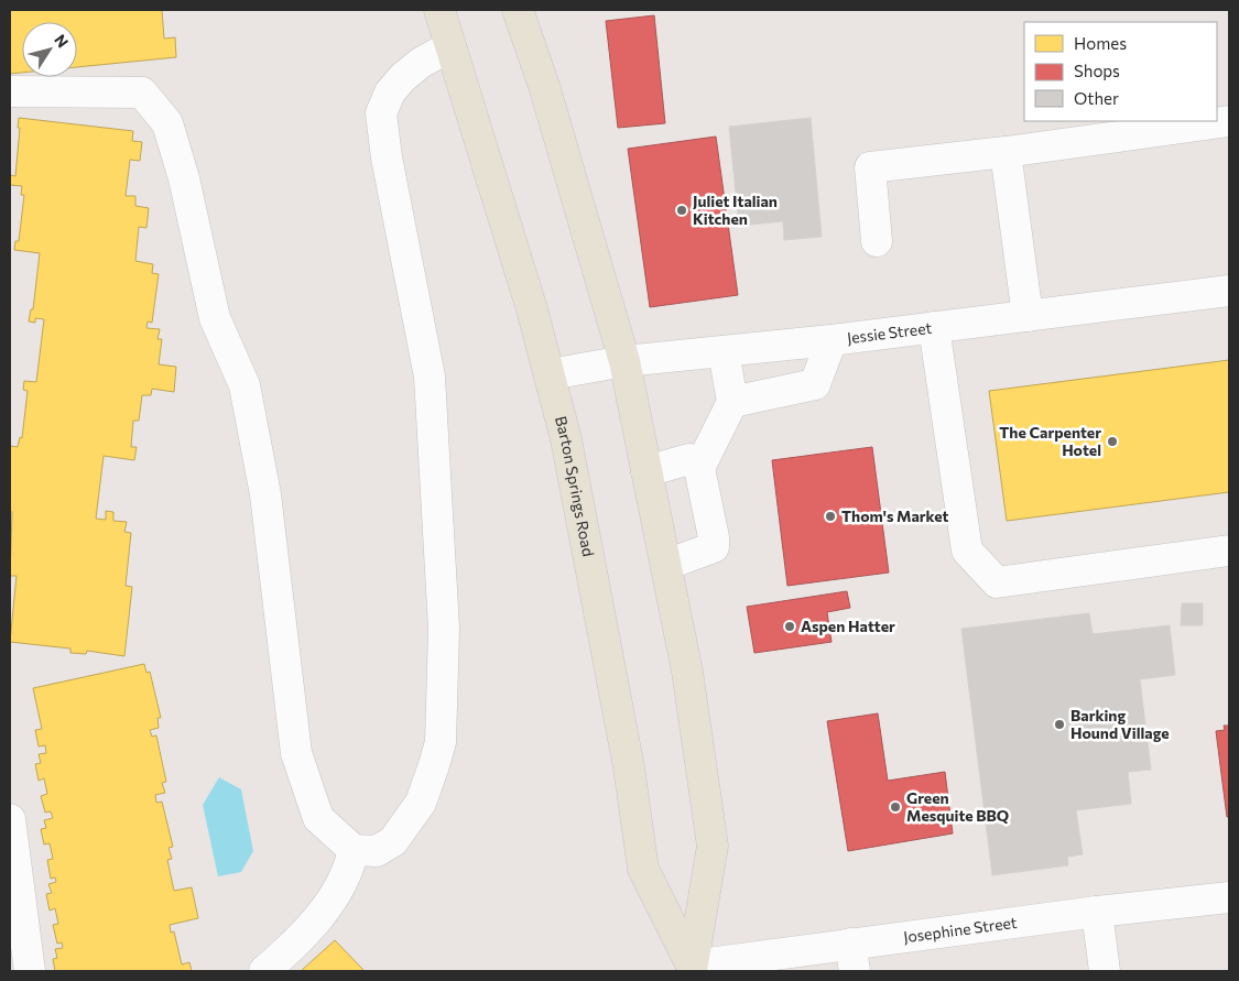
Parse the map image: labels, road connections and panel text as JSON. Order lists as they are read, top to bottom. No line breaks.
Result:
{"streets":{"main road":["Barton Springs Road"],"street":["Jessie Street","Josephine Street"]},"crossings":[["Jessie Street","Barton Springs Road"],["Barton Springs Road","Josephine Street"]],"places":["Juliet Italian Kitchen","The Carpenter Hotel","Thom's Market","Aspen Hatter","Barking Hound Village","Green Mesquite BBQ"],"legend":["Homes","Shops","Other"],"north":"top right"}
